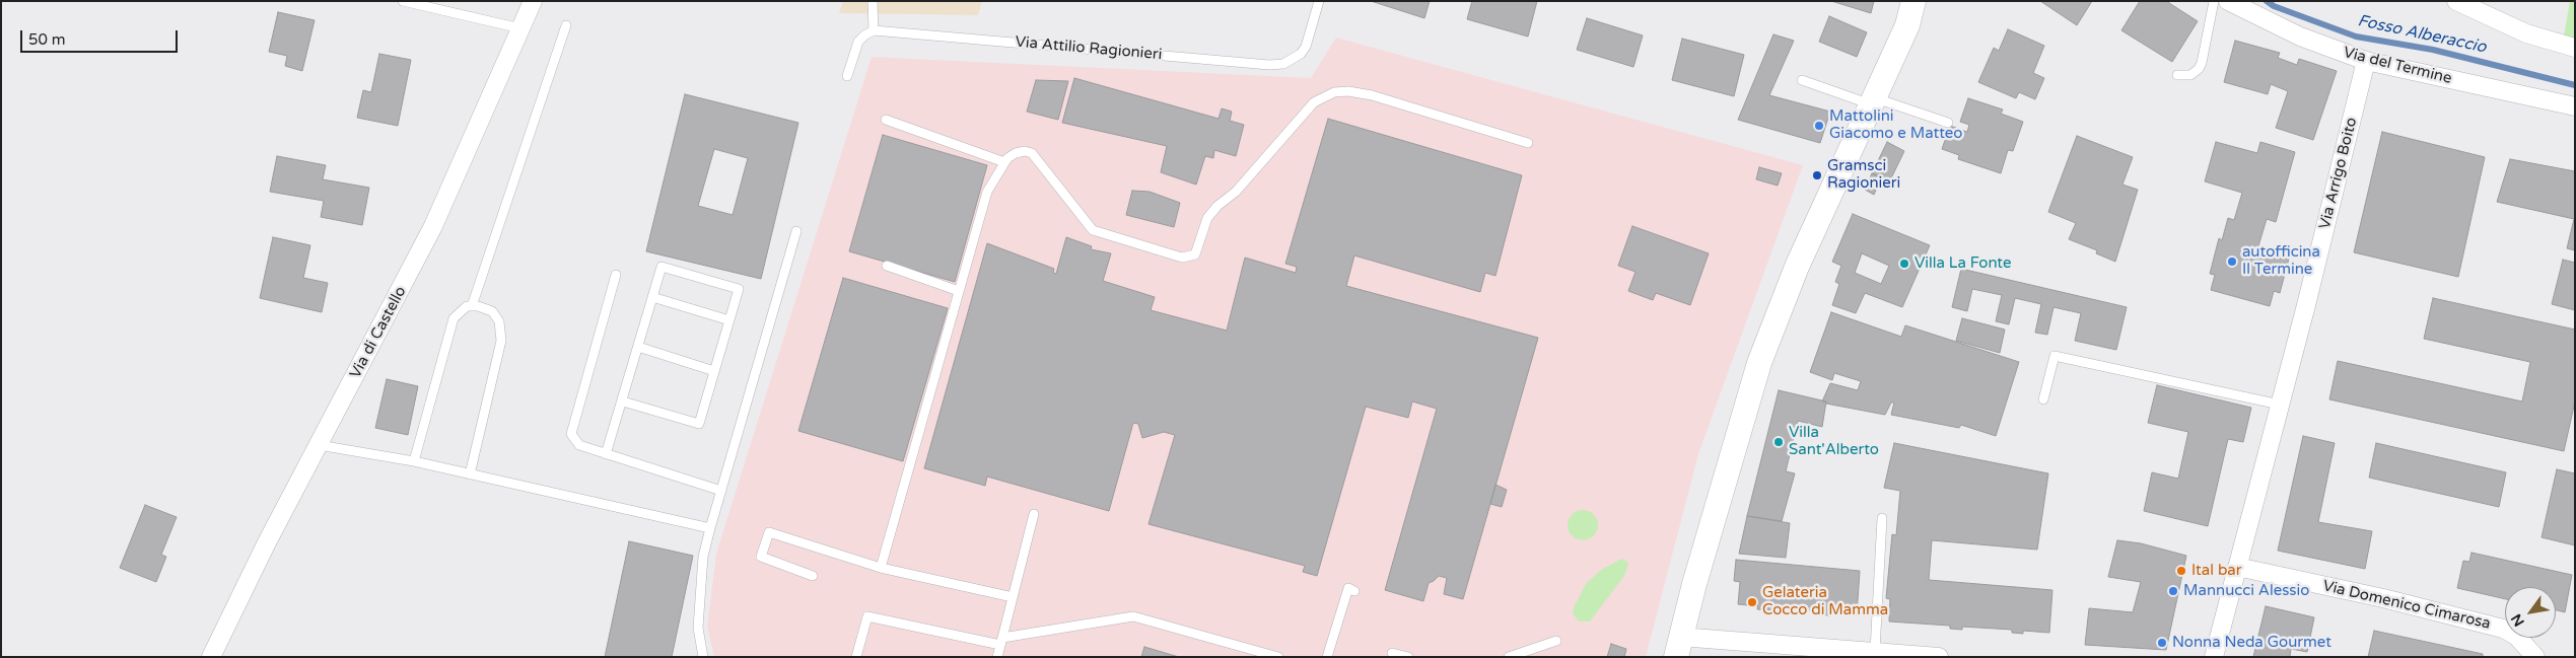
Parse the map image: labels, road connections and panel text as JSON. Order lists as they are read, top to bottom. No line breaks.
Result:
{"streets":{"street":["Via del Termine","Via Arrigo Boito","Via di Castello","Via Domenico Cimarosa"],"lane":["Via Attilio Ragionieri"]},"crossings":[["Via del Termine","Via Arrigo Boito"],["Via Arrigo Boito","Via Domenico Cimarosa"]],"water":["Fosso Alberaccio"],"places":["Mattolini Giacomo e Matteo","Gramsci Ragionieri","autofficina Il Termine","Villa La Fonte","Villa Sant'Alberto","Ital bar","Mannucci Alessio","Gelateria Cocco di Mamma","Nonna Neda Gourmet"],"scale_bar":"50 m","north":"bottom left"}
